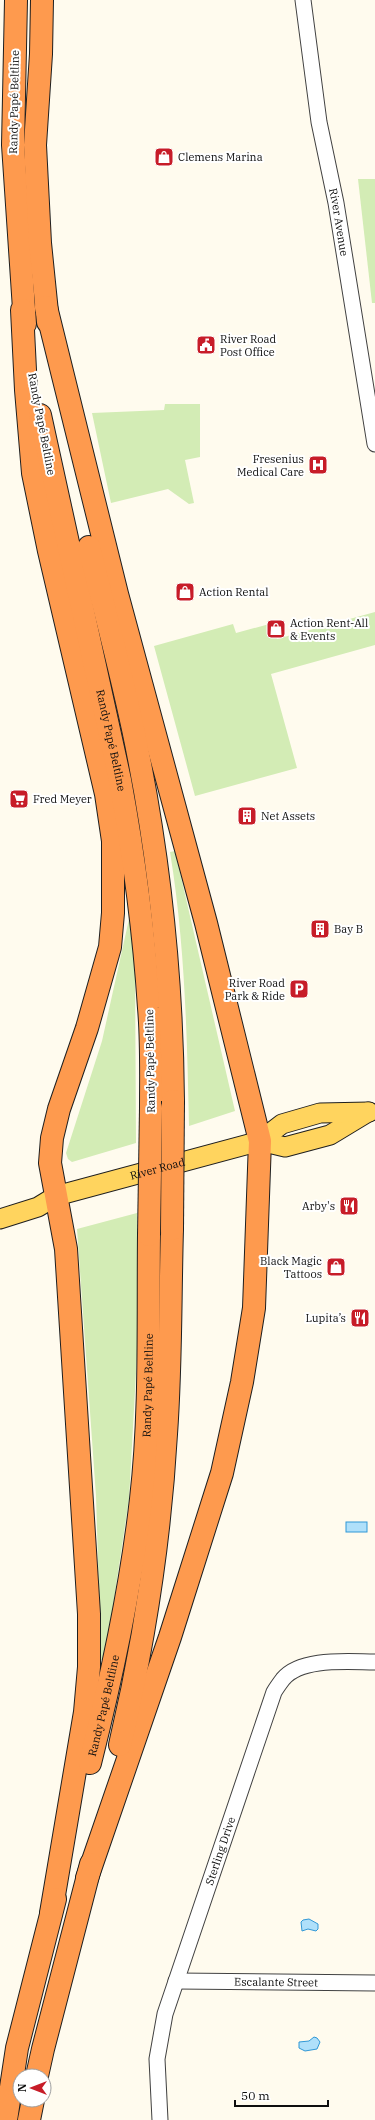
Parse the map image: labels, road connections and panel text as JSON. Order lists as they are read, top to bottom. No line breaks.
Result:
{"streets":{"highway":["Randy Papé Beltline"],"main road":["River Road"],"street":["River Avenue","Sterling Drive","Escalante Street"]},"crossings":[["Sterling Drive","Escalante Street"]],"places":{"shop":["Clemens Marina","Action Rental","Action Rent-All & Events","Black Magic Tattoos"],"public building":["River Road Post Office"],"hospital":["Fresenius Medical Care"],"supermarket":["Fred Meyer"],"building":["Net Assets","Bay B"],"parking":["River Road Park & Ride"],"restaurant":["Arby's","Lupita’s"]},"scale_bar":"50 m","north":"left"}
